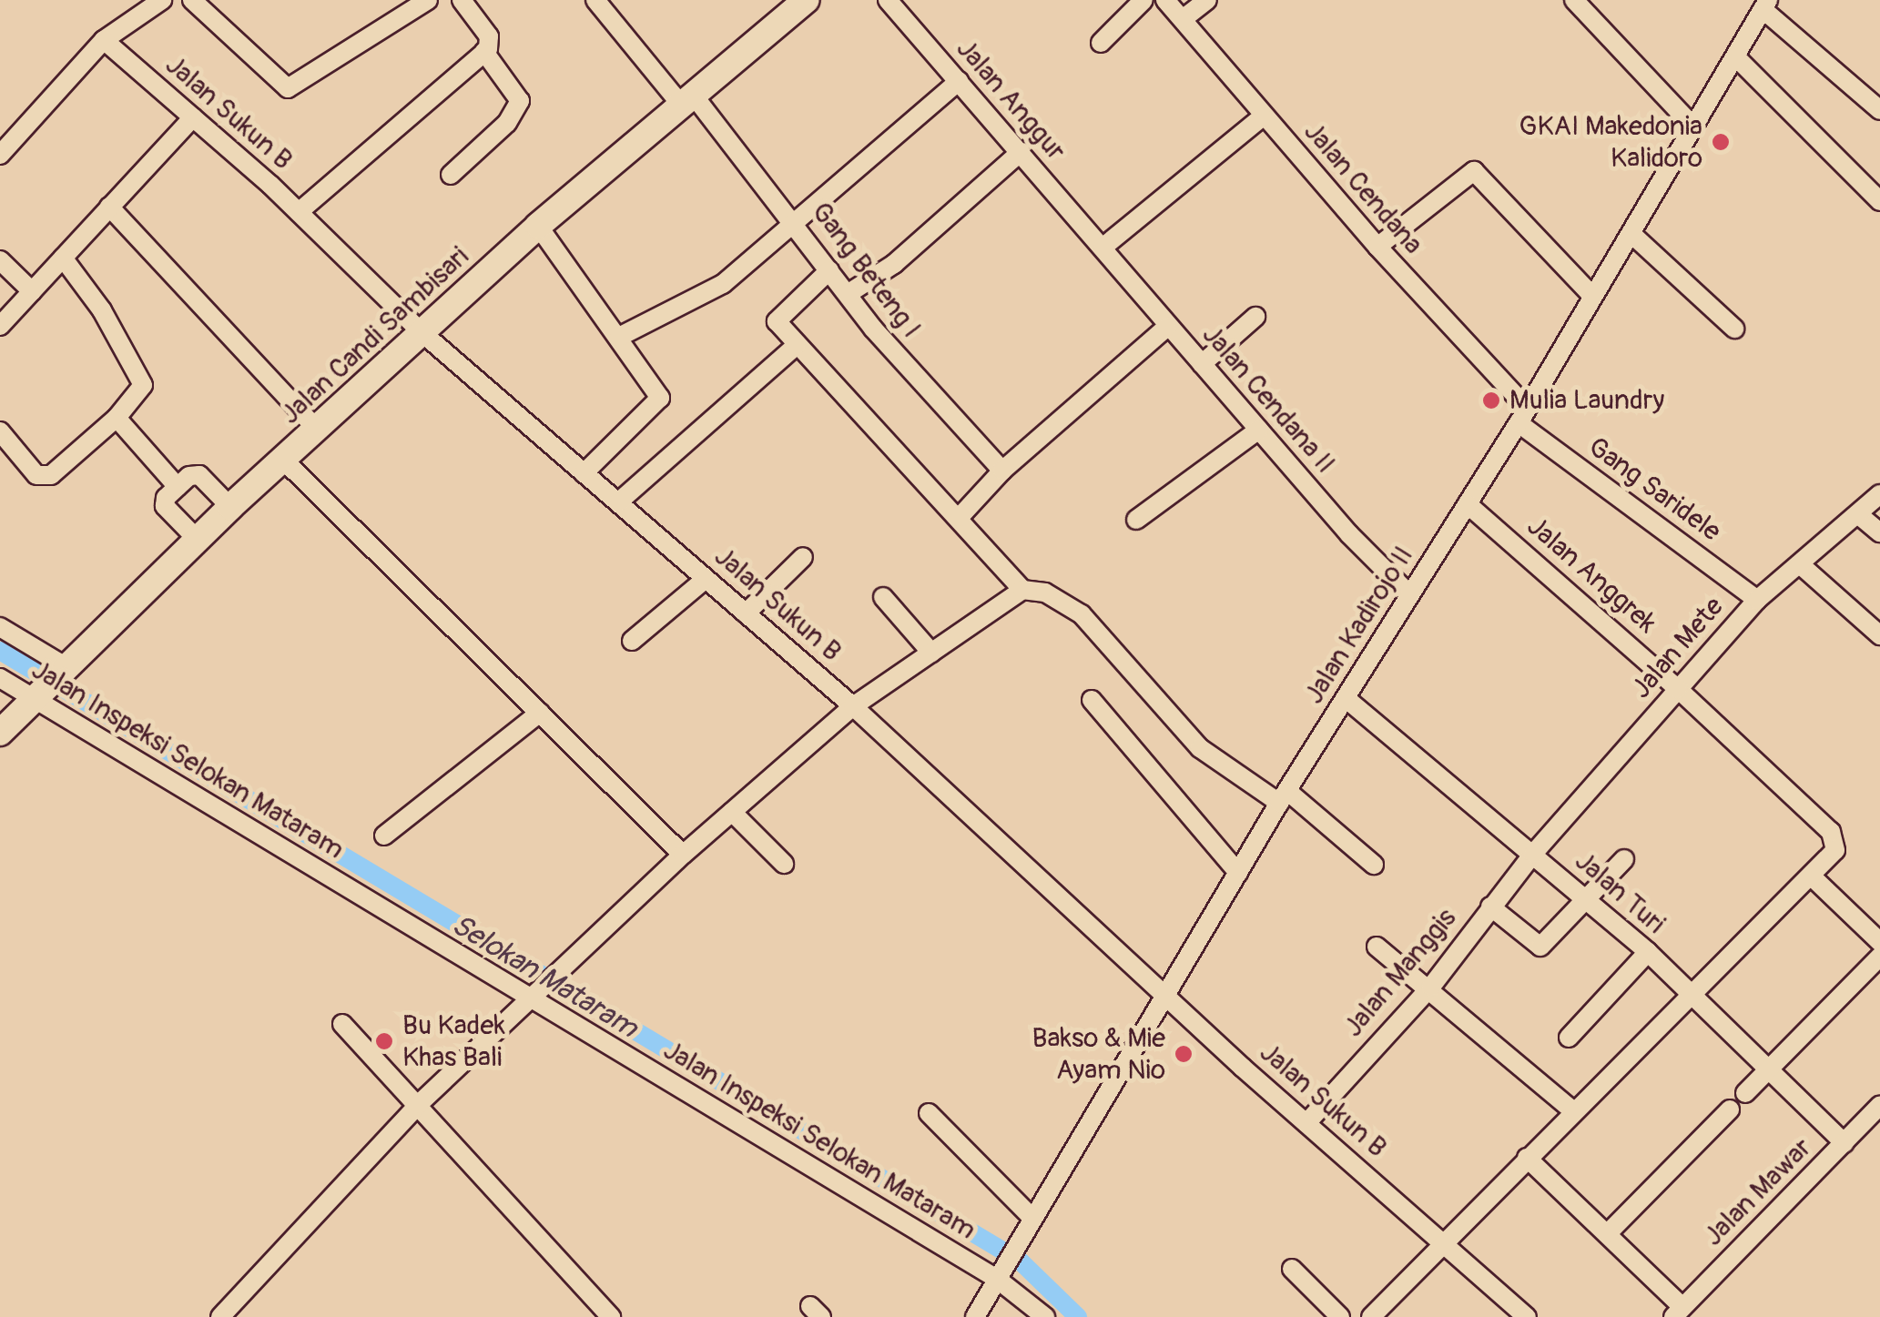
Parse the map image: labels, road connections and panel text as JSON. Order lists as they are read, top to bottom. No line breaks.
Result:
{"streets":{"street":["Jalan Anggur","Jalan Sukun B","Jalan Cendana","Gang Beteng I","Jalan Candi Sambisari","Jalan Cendana II","Gang Saridele","Jalan Anggrek","Jalan Kadirojo II","Jalan Mete","Jalan Inspeksi Selokan Mataram","Jalan Turi","Jalan Manggis","Jalan Mawar"]},"crossings":[["Jalan Anggur","Jalan Cendana II"],["Jalan Sukun B","Jalan Candi Sambisari"],["Jalan Sukun B","Jalan Kadirojo II"],["Jalan Sukun B","Jalan Manggis"],["Jalan Cendana","Gang Saridele"],["Jalan Cendana","Jalan Kadirojo II"],["Gang Beteng I","Jalan Candi Sambisari"],["Jalan Candi Sambisari","Jalan Inspeksi Selokan Mataram"],["Jalan Cendana II","Jalan Kadirojo II"],["Gang Saridele","Jalan Kadirojo II"],["Gang Saridele","Jalan Mete"],["Jalan Anggrek","Jalan Kadirojo II"],["Jalan Anggrek","Jalan Mete"],["Jalan Kadirojo II","Jalan Inspeksi Selokan Mataram"],["Jalan Kadirojo II","Jalan Turi"],["Jalan Mete","Jalan Turi"],["Jalan Mete","Jalan Manggis"],["Jalan Turi","Jalan Manggis"],["Jalan Turi","Jalan Mawar"]],"water":["Selokan Mataram"],"places":["GKAI Makedonia Kalidoro","Mulia Laundry","Bu Kadek Khas Bali","Bakso & Mie Ayam Nio"]}
